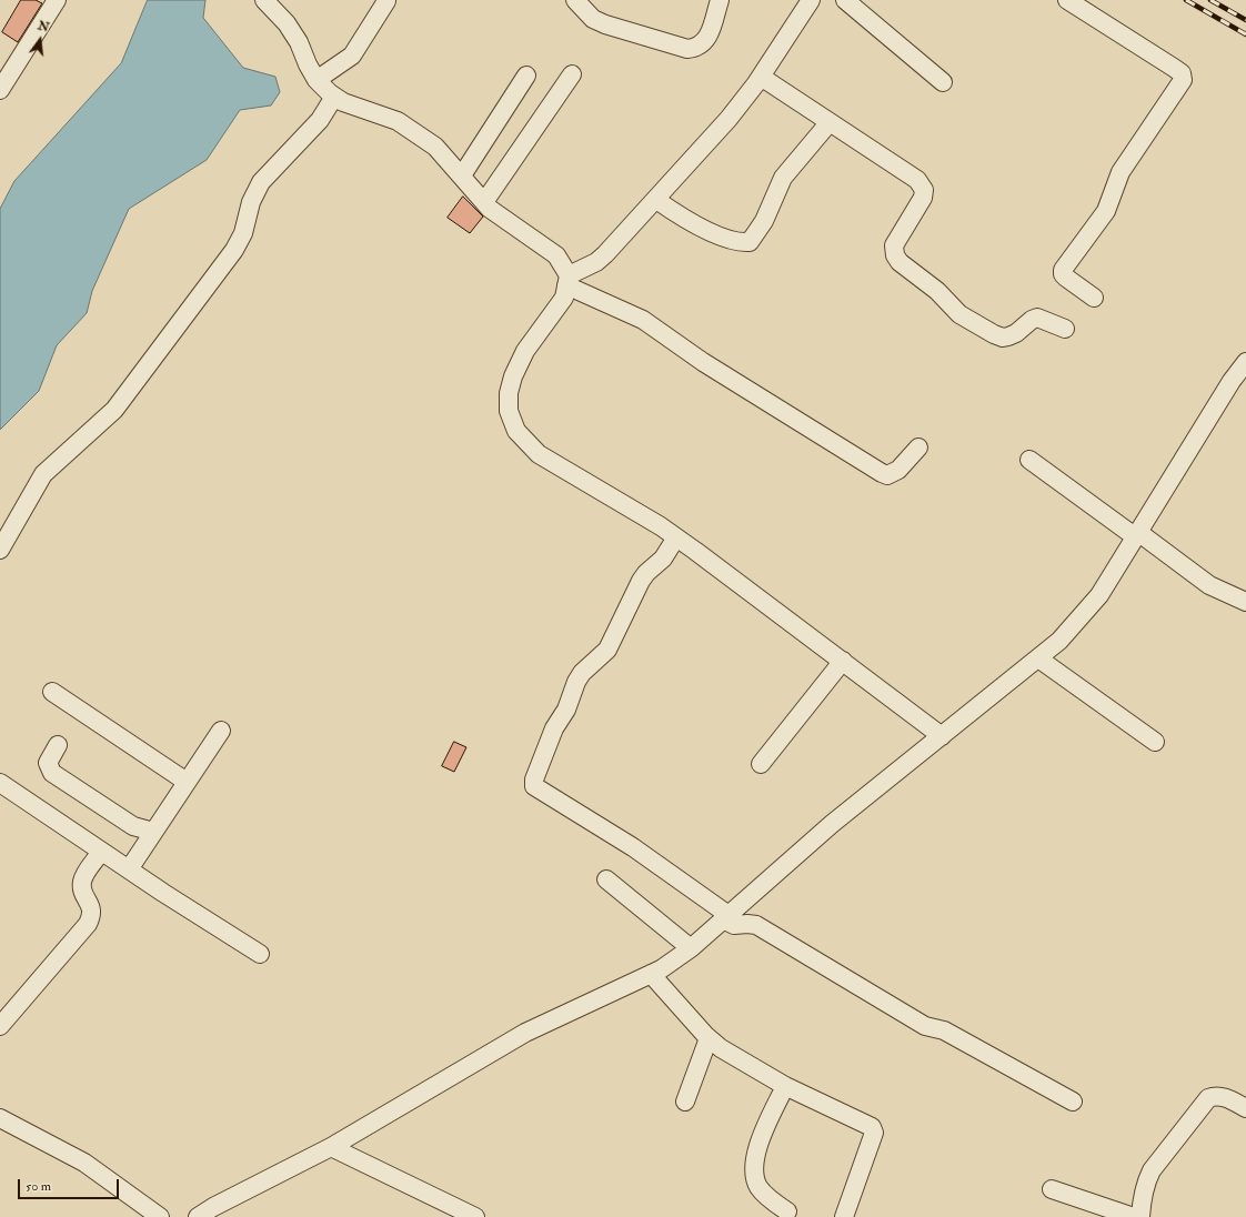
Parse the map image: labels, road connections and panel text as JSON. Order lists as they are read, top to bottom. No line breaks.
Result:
{"scale_bar":"50 m","north":"top"}
